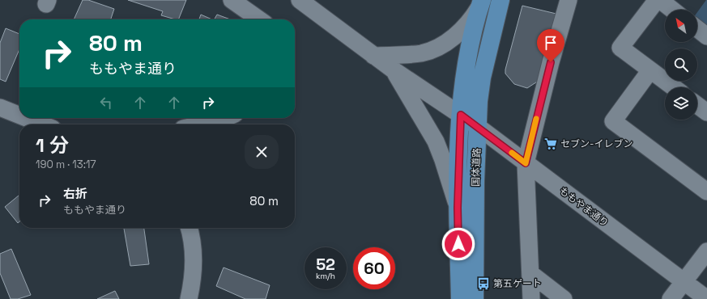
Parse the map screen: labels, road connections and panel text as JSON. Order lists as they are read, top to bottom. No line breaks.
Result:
{"streets":{"main road":["国体道路"],"street":["ももやま通り"]},"crossings":[["国体道路","ももやま通り"]],"places":{"supermarket":["セブン-イレブン"],"bus stop":["第五ゲート"]},"north":"top left","page":{"turn":["80 m","ももやま通り"],"heading":["1 分","190 m · 13:17"],"list":[{"name":"右折","note":"ももやま通り","value":"80 m"}],"speed":"52 km/h","limit":"60"}}
